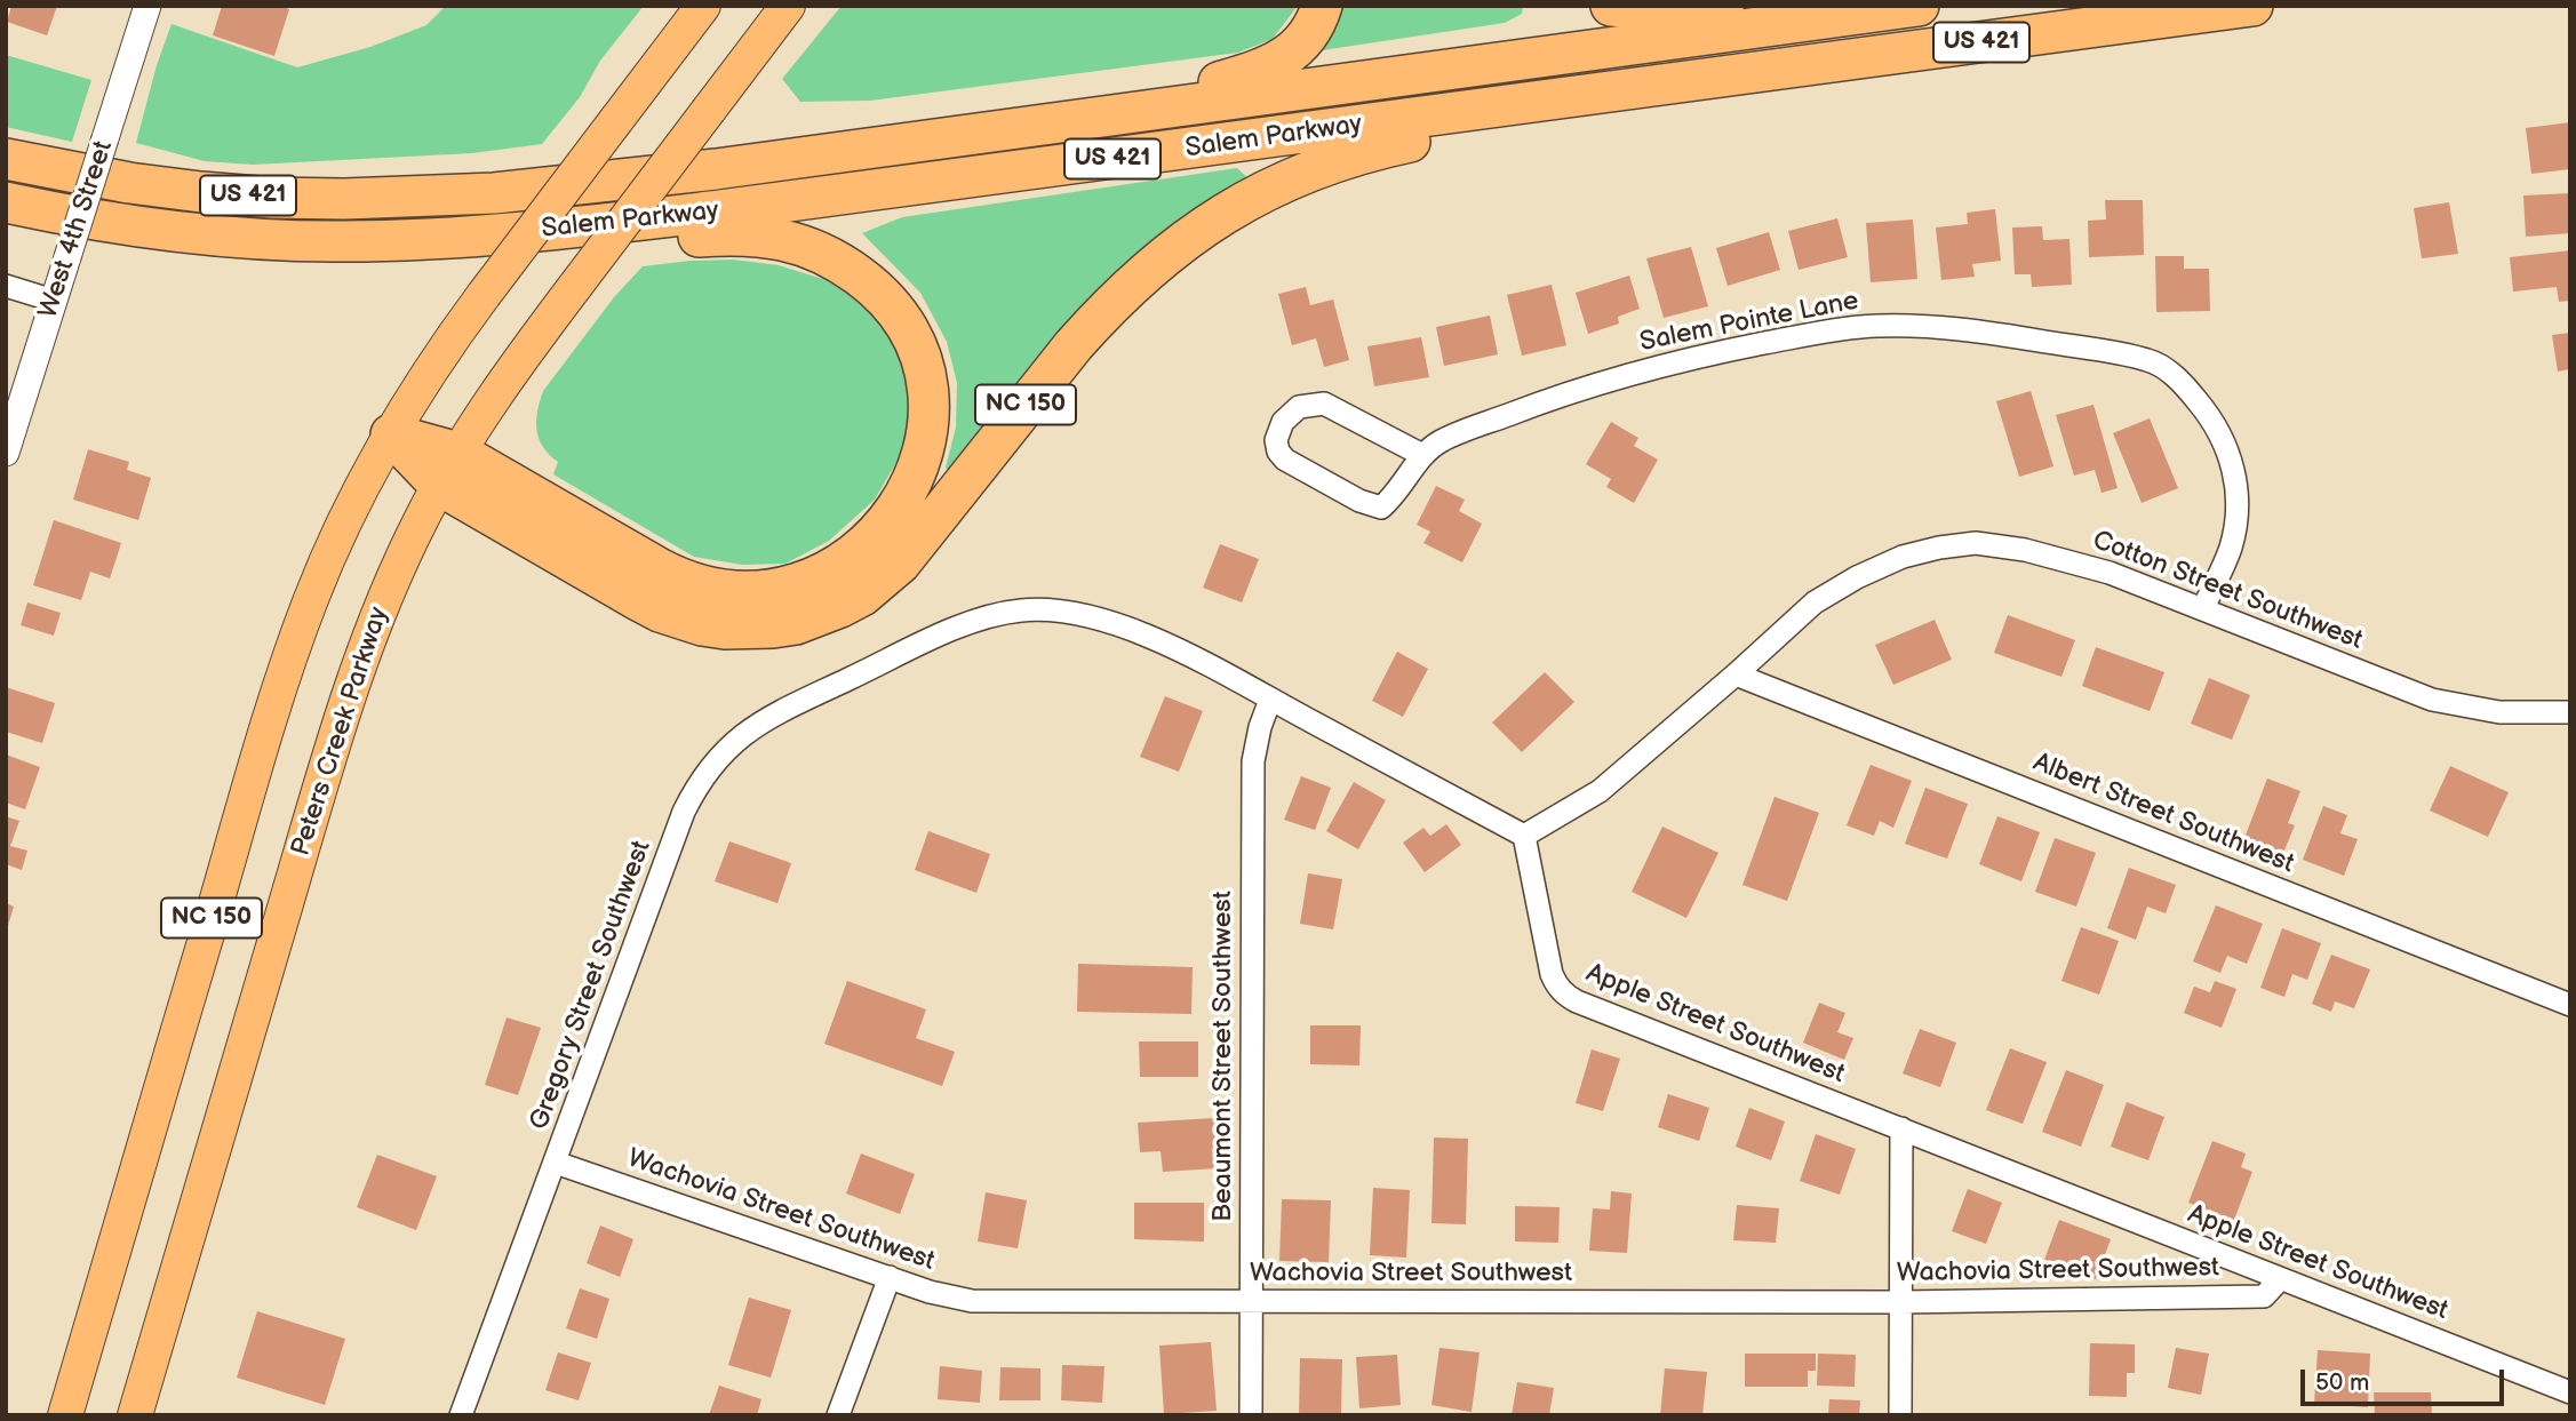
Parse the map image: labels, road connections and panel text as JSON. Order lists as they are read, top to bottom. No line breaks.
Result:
{"streets":{"highway":["US 421","Salem Parkway","NC 150"],"main road":["Peters Creek Parkway"],"street":["West 4th Street","Salem Pointe Lane","Cotton Street Southwest","Albert Street Southwest","Gregory Street Southwest","Apple Street Southwest","Beaumont Street Southwest","Wachovia Street Southwest"]},"crossings":[["Salem Parkway","NC 150"],["Salem Pointe Lane","Cotton Street Southwest"],["NC 150","Peters Creek Parkway"],["Cotton Street Southwest","Albert Street Southwest"],["Cotton Street Southwest","Apple Street Southwest"],["Gregory Street Southwest","Beaumont Street Southwest"],["Gregory Street Southwest","Wachovia Street Southwest"],["Apple Street Southwest","Wachovia Street Southwest"],["Beaumont Street Southwest","Wachovia Street Southwest"]],"scale_bar":"50 m"}
